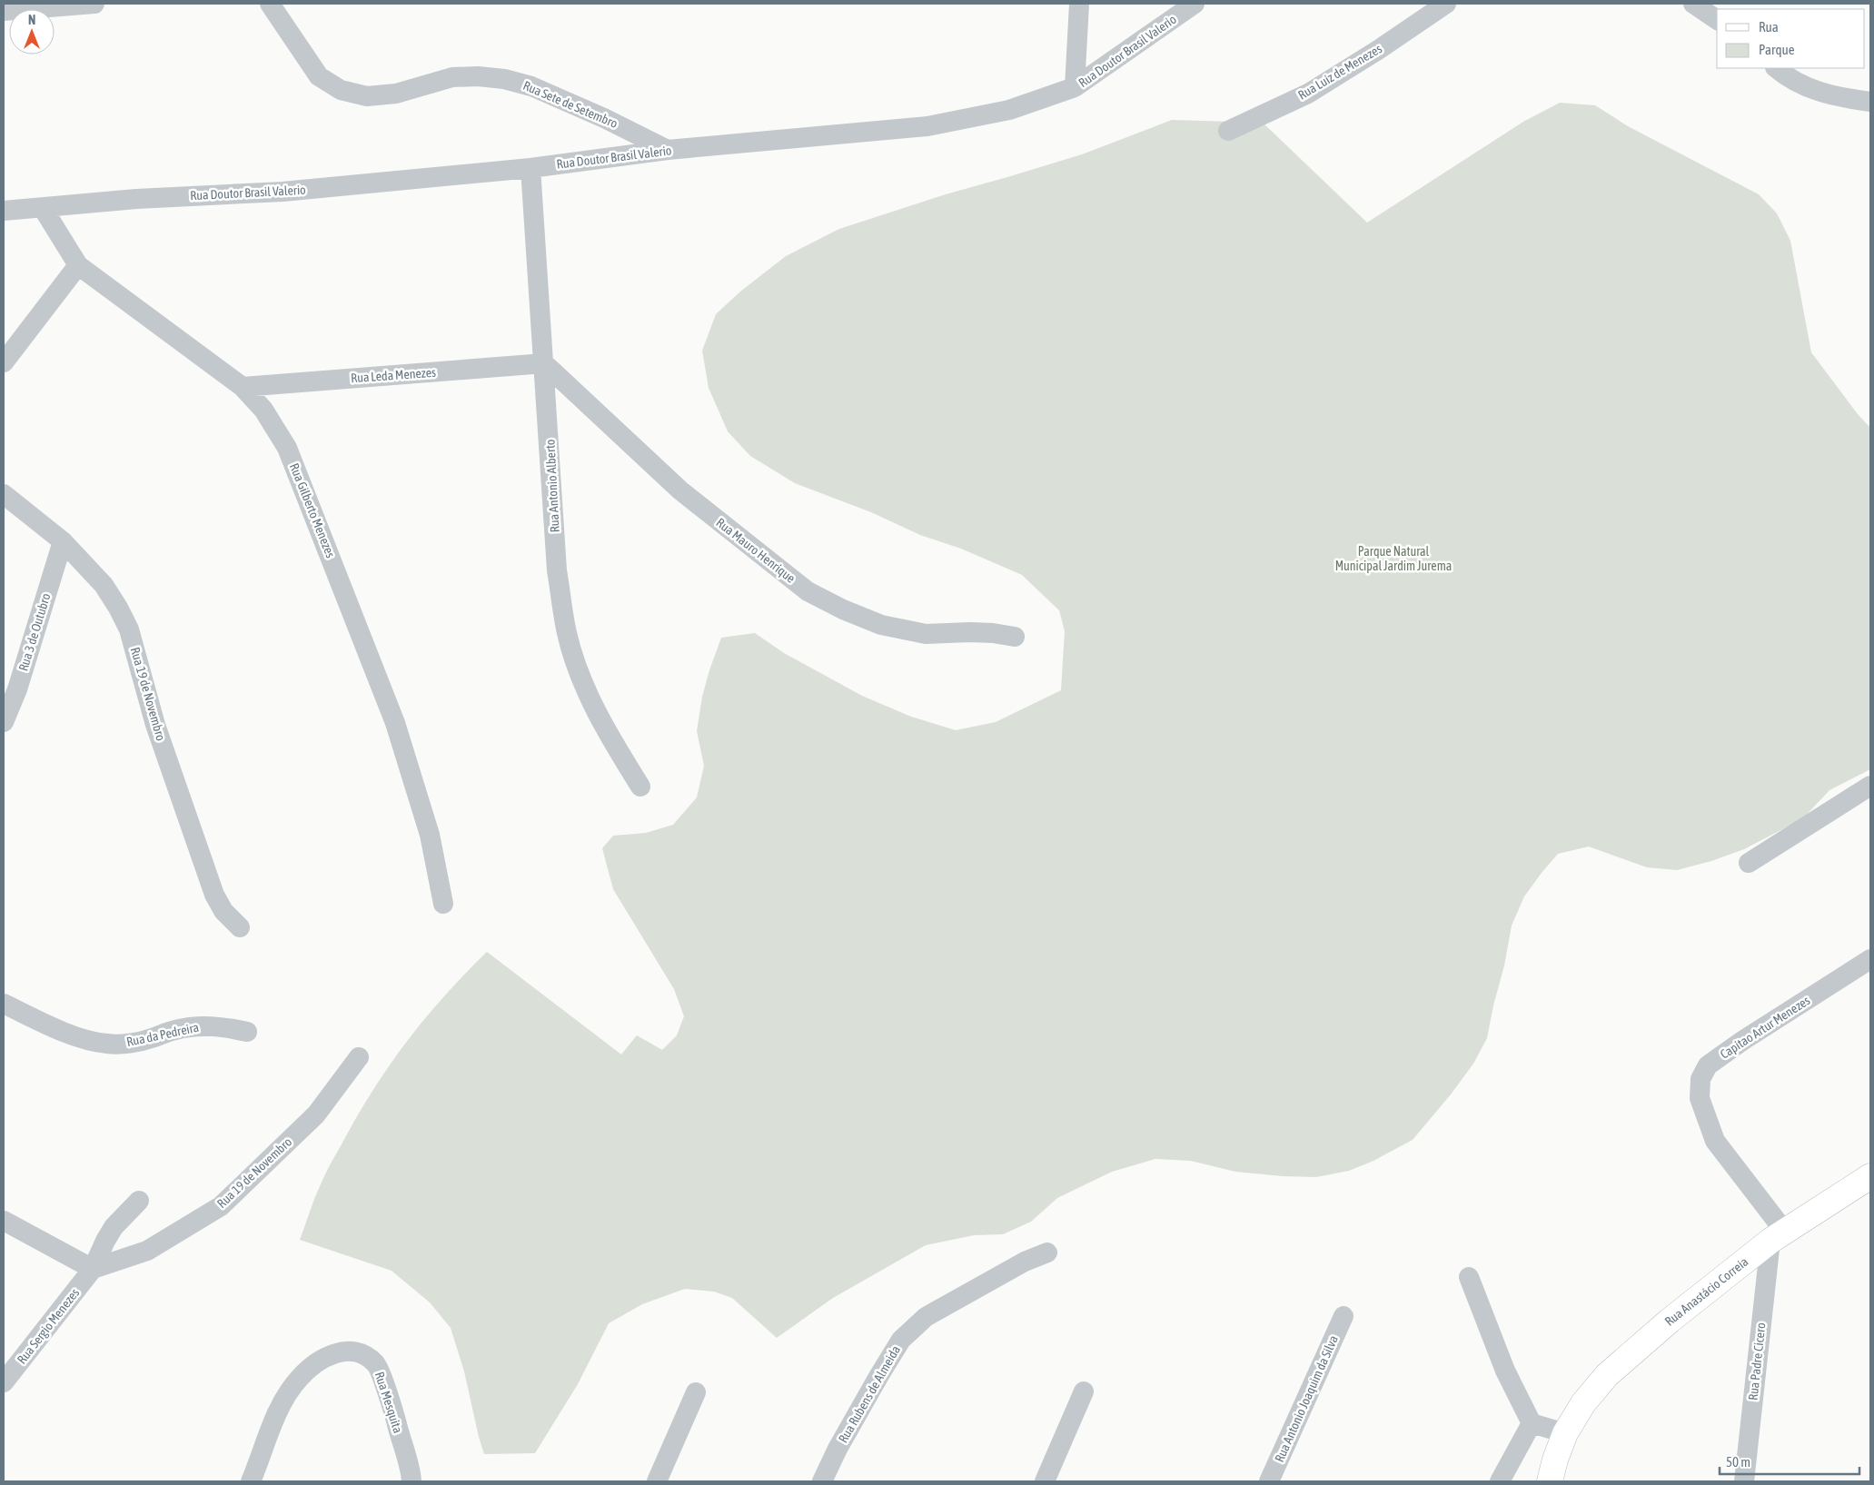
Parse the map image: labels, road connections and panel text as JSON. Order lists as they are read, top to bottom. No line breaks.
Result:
{"streets":{"main road":["Rua Anastácio Correia"],"street":["Rua Doutor Brasil Valerio","Rua Luiz de Menezes","Rua Sete de Setembro","Rua Leda Menezes","Rua Antonio Alberto","Rua Gilberto Menezes","Rua Mauro Henrique","Rua 3 de Outubro","Rua 19 de Novembro","Capitao Artur Menezes","Rua da Pedreira","Rua Sergio Menezes","Rua Padre Cicero","Rua Rubens de Almeida","Rua Antonio Joaquim da Silva","Rua Mesquita"]},"crossings":[["Rua Doutor Brasil Valerio","Rua Sete de Setembro"],["Rua Doutor Brasil Valerio","Rua Antonio Alberto"],["Rua Doutor Brasil Valerio","Rua Gilberto Menezes"],["Rua Leda Menezes","Rua Antonio Alberto"],["Rua Leda Menezes","Rua Gilberto Menezes"],["Rua Leda Menezes","Rua Mauro Henrique"],["Rua Antonio Alberto","Rua Mauro Henrique"],["Rua 3 de Outubro","Rua 19 de Novembro"],["Rua 19 de Novembro","Rua Sergio Menezes"],["Capitao Artur Menezes","Rua Anastácio Correia"],["Capitao Artur Menezes","Rua Padre Cicero"],["Rua Anastácio Correia","Rua Padre Cicero"]],"parks":["Parque Natural Municipal Jardim Jurema"],"legend":["Rua","Parque"],"scale_bar":"50 m","north":"top"}
